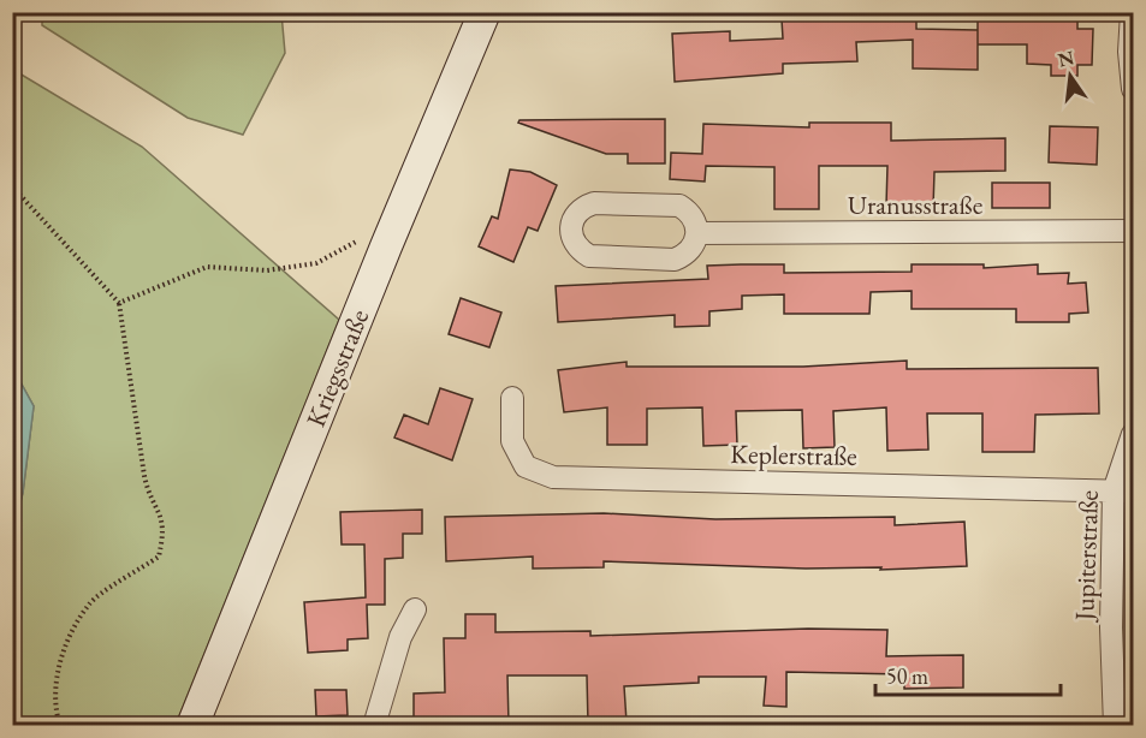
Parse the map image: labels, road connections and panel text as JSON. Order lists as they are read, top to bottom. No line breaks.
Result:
{"streets":{"main road":["Kriegsstraße"],"street":["Uranusstraße","Keplerstraße","Jupiterstraße"]},"crossings":[["Keplerstraße","Jupiterstraße"]],"scale_bar":"50 m","north":"top"}
